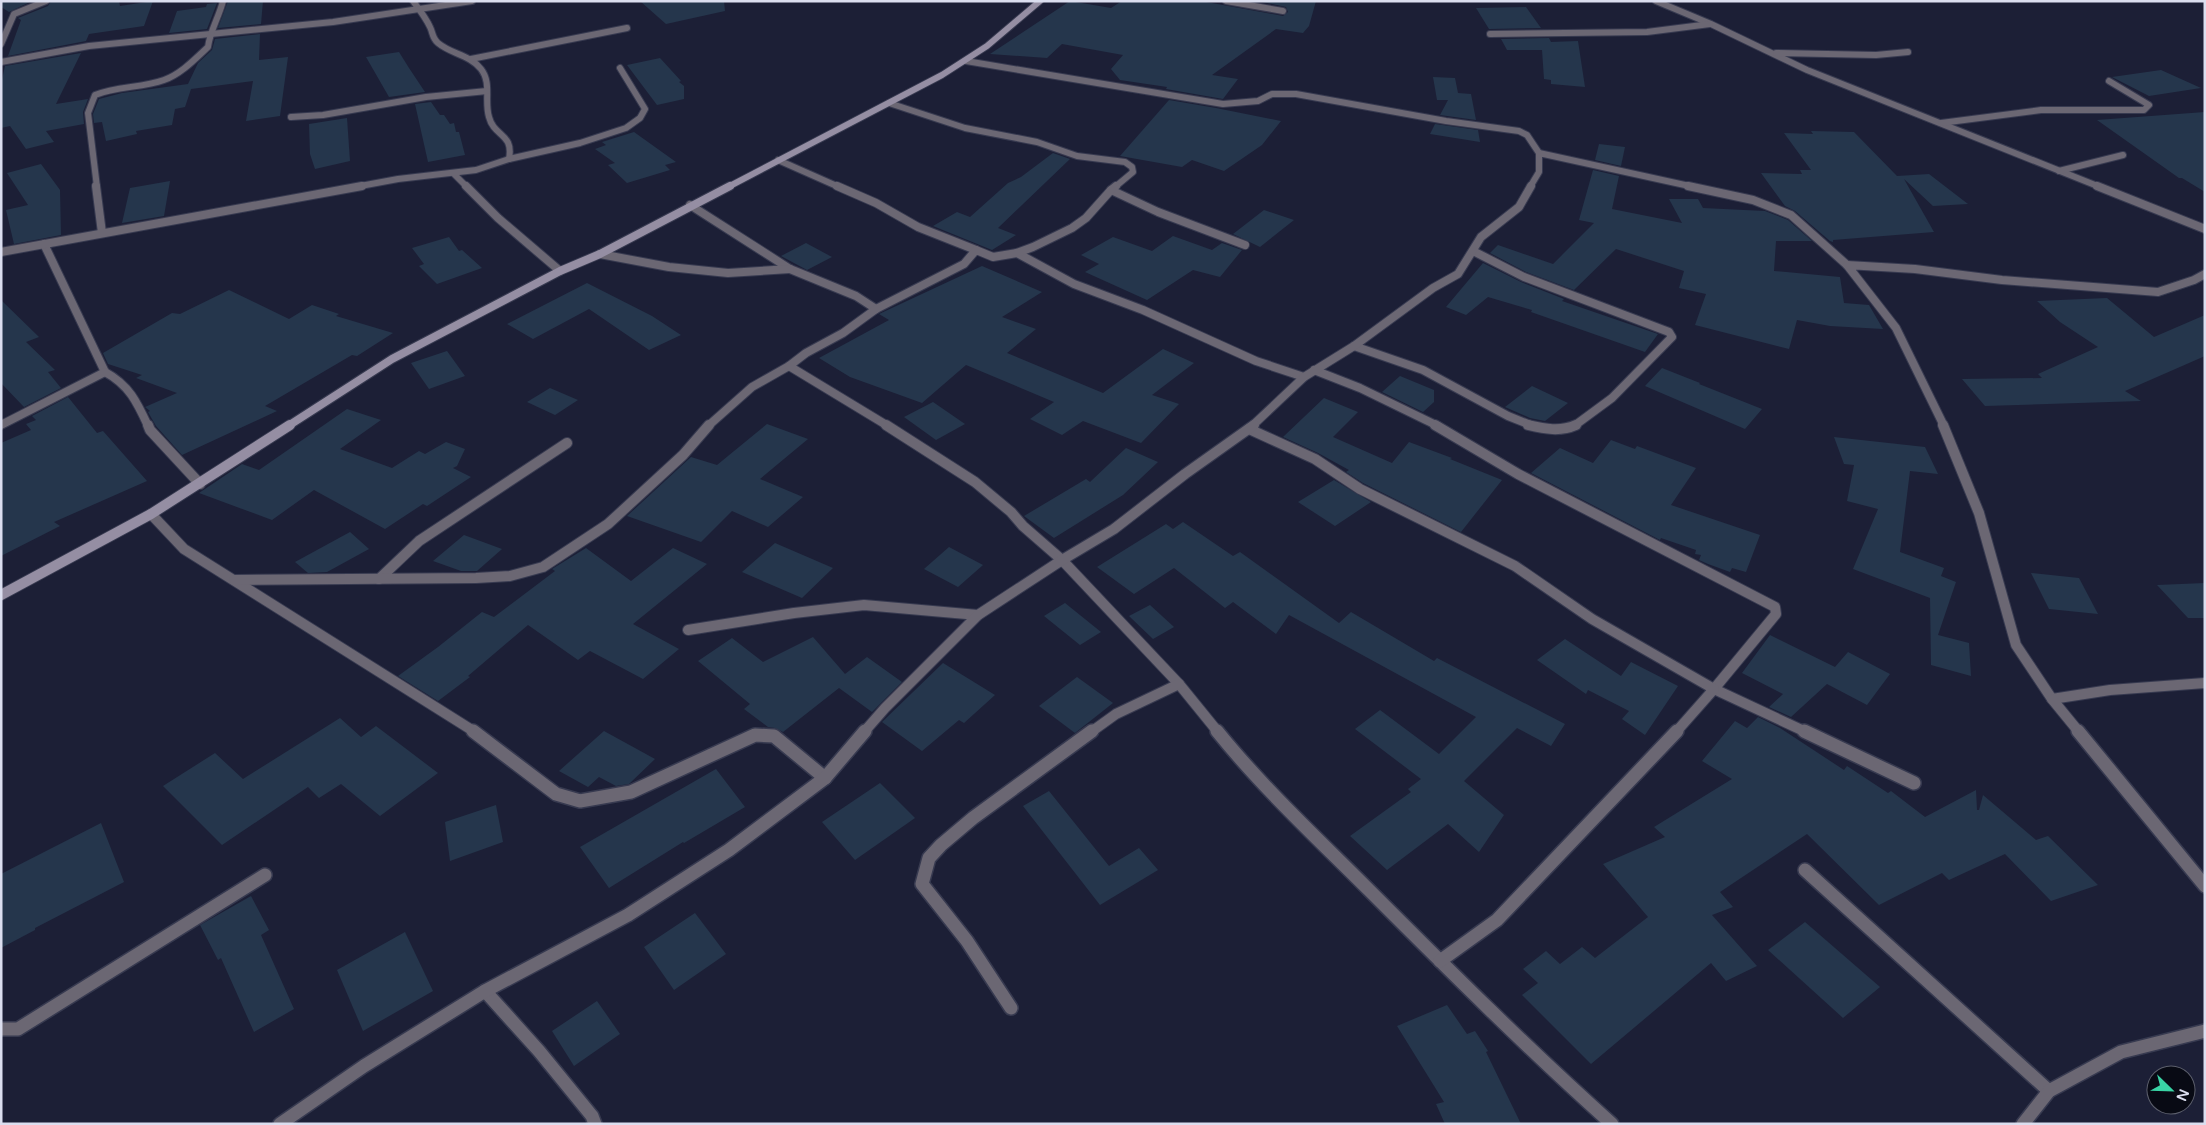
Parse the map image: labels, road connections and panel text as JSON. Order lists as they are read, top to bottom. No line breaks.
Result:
{"north":"bottom right"}
